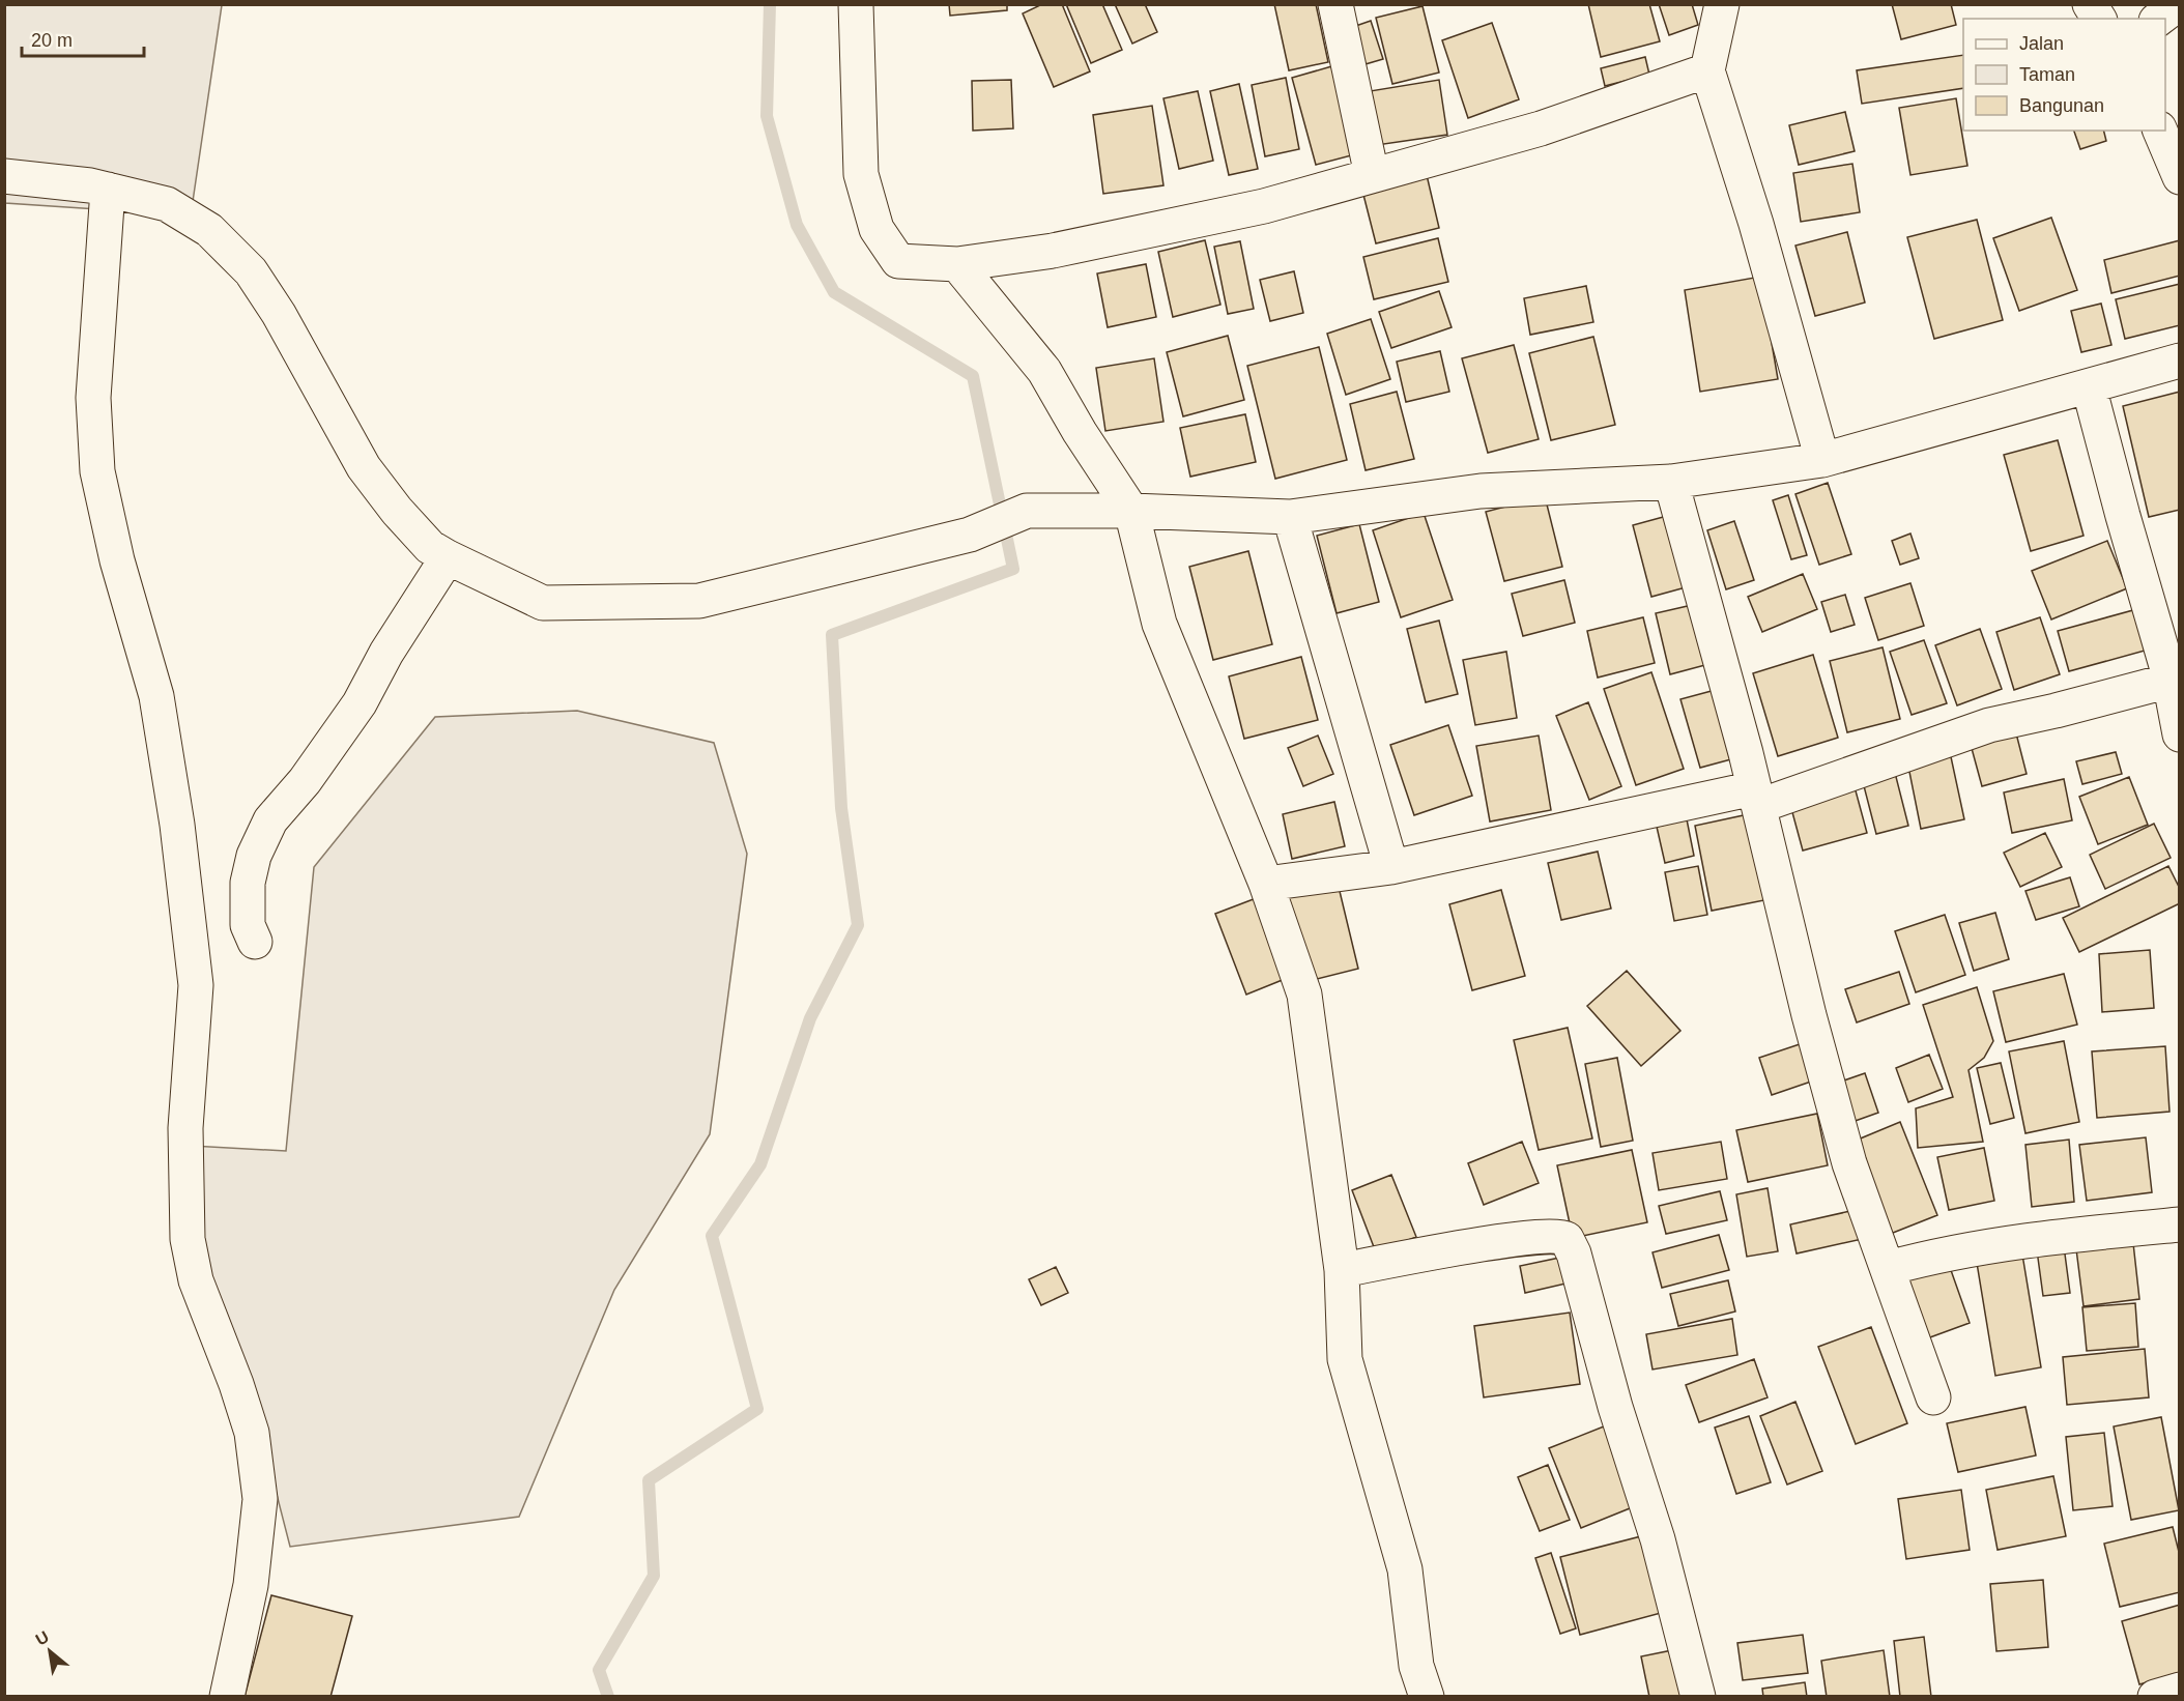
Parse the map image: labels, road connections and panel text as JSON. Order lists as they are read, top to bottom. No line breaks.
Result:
{"legend":["Jalan","Taman","Bangunan"],"scale_bar":"20 m","north":"top left"}
